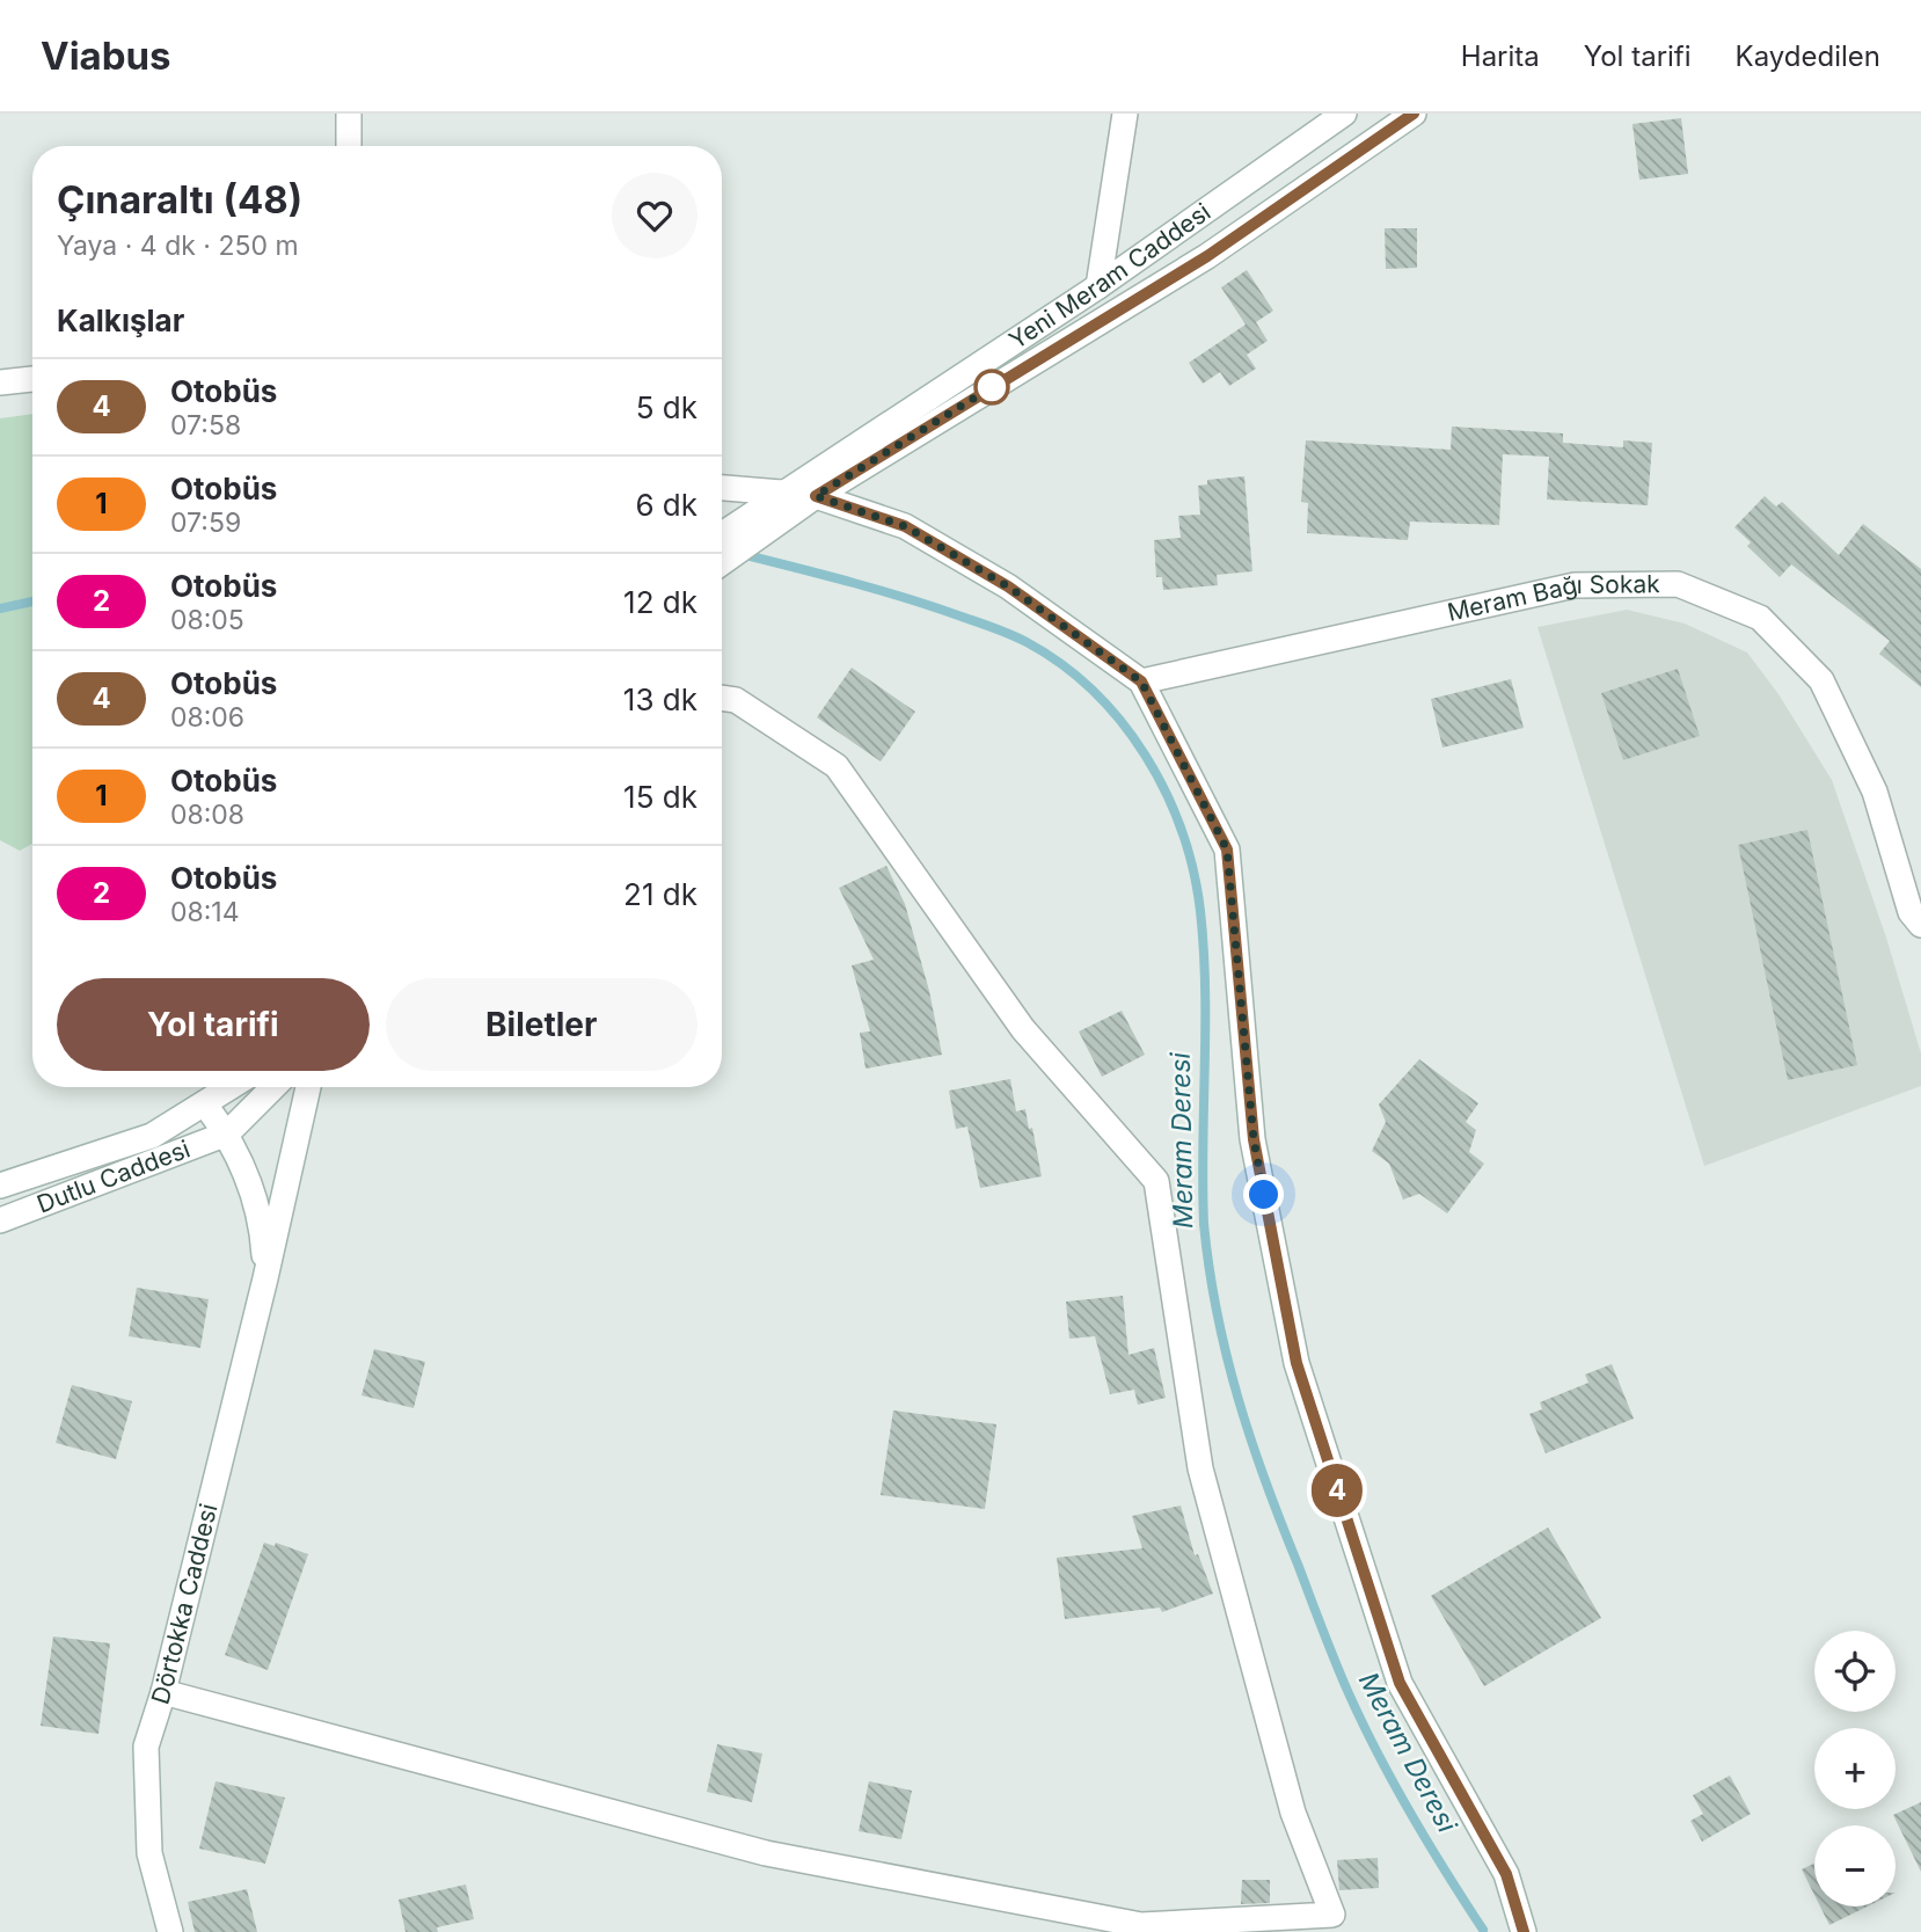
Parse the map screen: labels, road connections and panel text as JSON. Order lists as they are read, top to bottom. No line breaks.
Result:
{"streets":{"street":["Yeni Meram Caddesi","Meram Bağı Sokak","Dutlu Caddesi","Dörtokka Caddesi"]},"crossings":[["Dutlu Caddesi","Dörtokka Caddesi"]],"water":["Meram Deresi"],"lines":["bus line 4"],"page":{"header":"Viabus","nav":["Harita","Yol tarifi","Kaydedilen"],"on_map":"4","heading":[["Çınaraltı (48)","Yaya · 4 dk · 250 m"],"Kalkışlar"],"list":[{"mark":"4","name":"Otobüs","note":"07:58","value":"5 dk"},{"mark":"1","name":"Otobüs","note":"07:59","value":"6 dk"},{"mark":"2","name":"Otobüs","note":"08:05","value":"12 dk"},{"mark":"4","name":"Otobüs","note":"08:06","value":"13 dk"},{"mark":"1","name":"Otobüs","note":"08:08","value":"15 dk"},{"mark":"2","name":"Otobüs","note":"08:14","value":"21 dk"}],"buttons":["Yol tarifi","Biletler"],"map_buttons":["+","−"]}}
